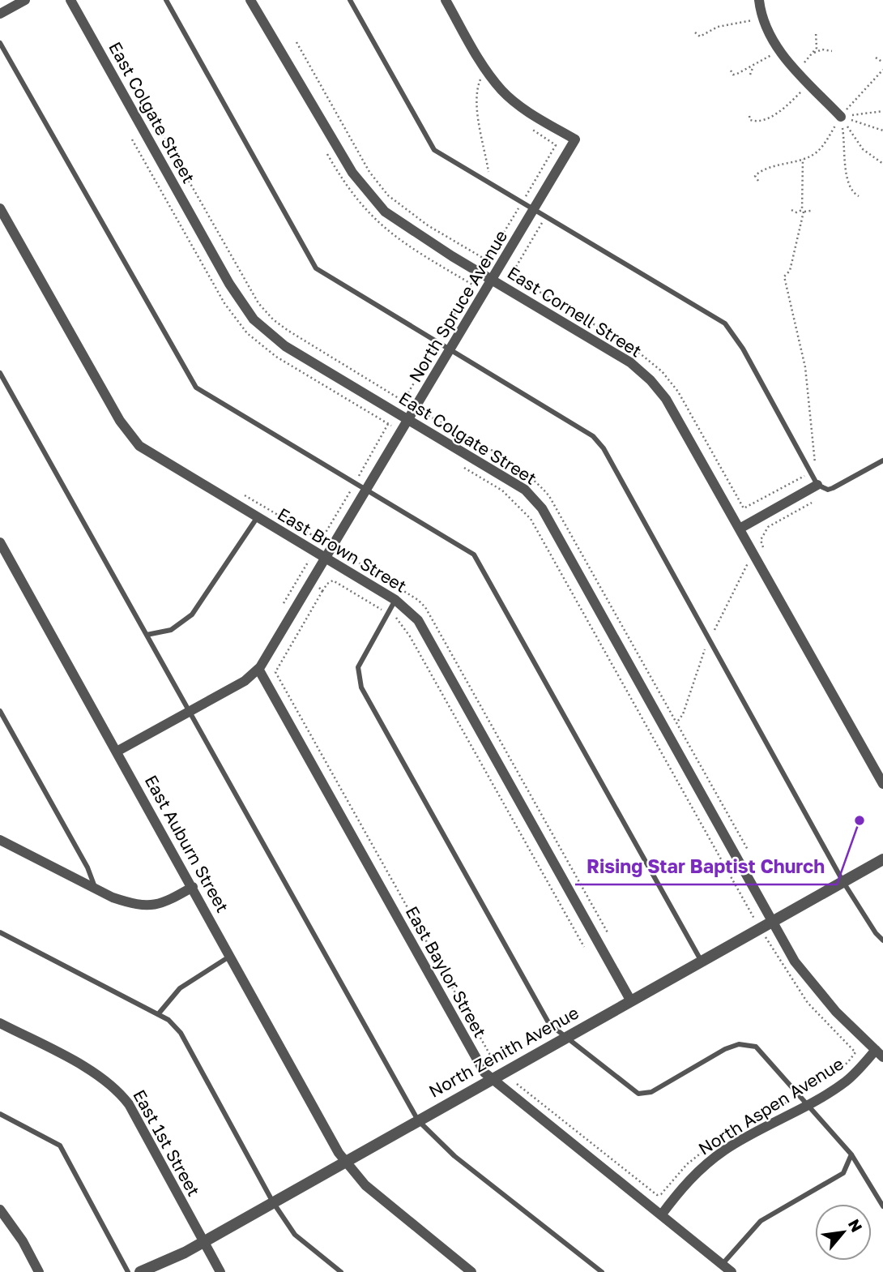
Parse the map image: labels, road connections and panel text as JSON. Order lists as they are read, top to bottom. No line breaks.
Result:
{"streets":{"street":["East Colgate Street","North Spruce Avenue","East Cornell Street","East Brown Street","East Auburn Street","East Baylor Street","North Zenith Avenue","North Aspen Avenue","East 1st Street"]},"crossings":[["East Colgate Street","North Spruce Avenue"],["East Colgate Street","North Zenith Avenue"],["East Colgate Street","North Aspen Avenue"],["North Spruce Avenue","East Cornell Street"],["North Spruce Avenue","East Brown Street"],["North Spruce Avenue","East Auburn Street"],["North Spruce Avenue","East Baylor Street"],["East Brown Street","North Zenith Avenue"],["East Auburn Street","North Zenith Avenue"],["East Baylor Street","North Zenith Avenue"],["East Baylor Street","North Aspen Avenue"],["North Zenith Avenue","East 1st Street"]],"places":["Rising Star Baptist Church"],"north":"top right"}
